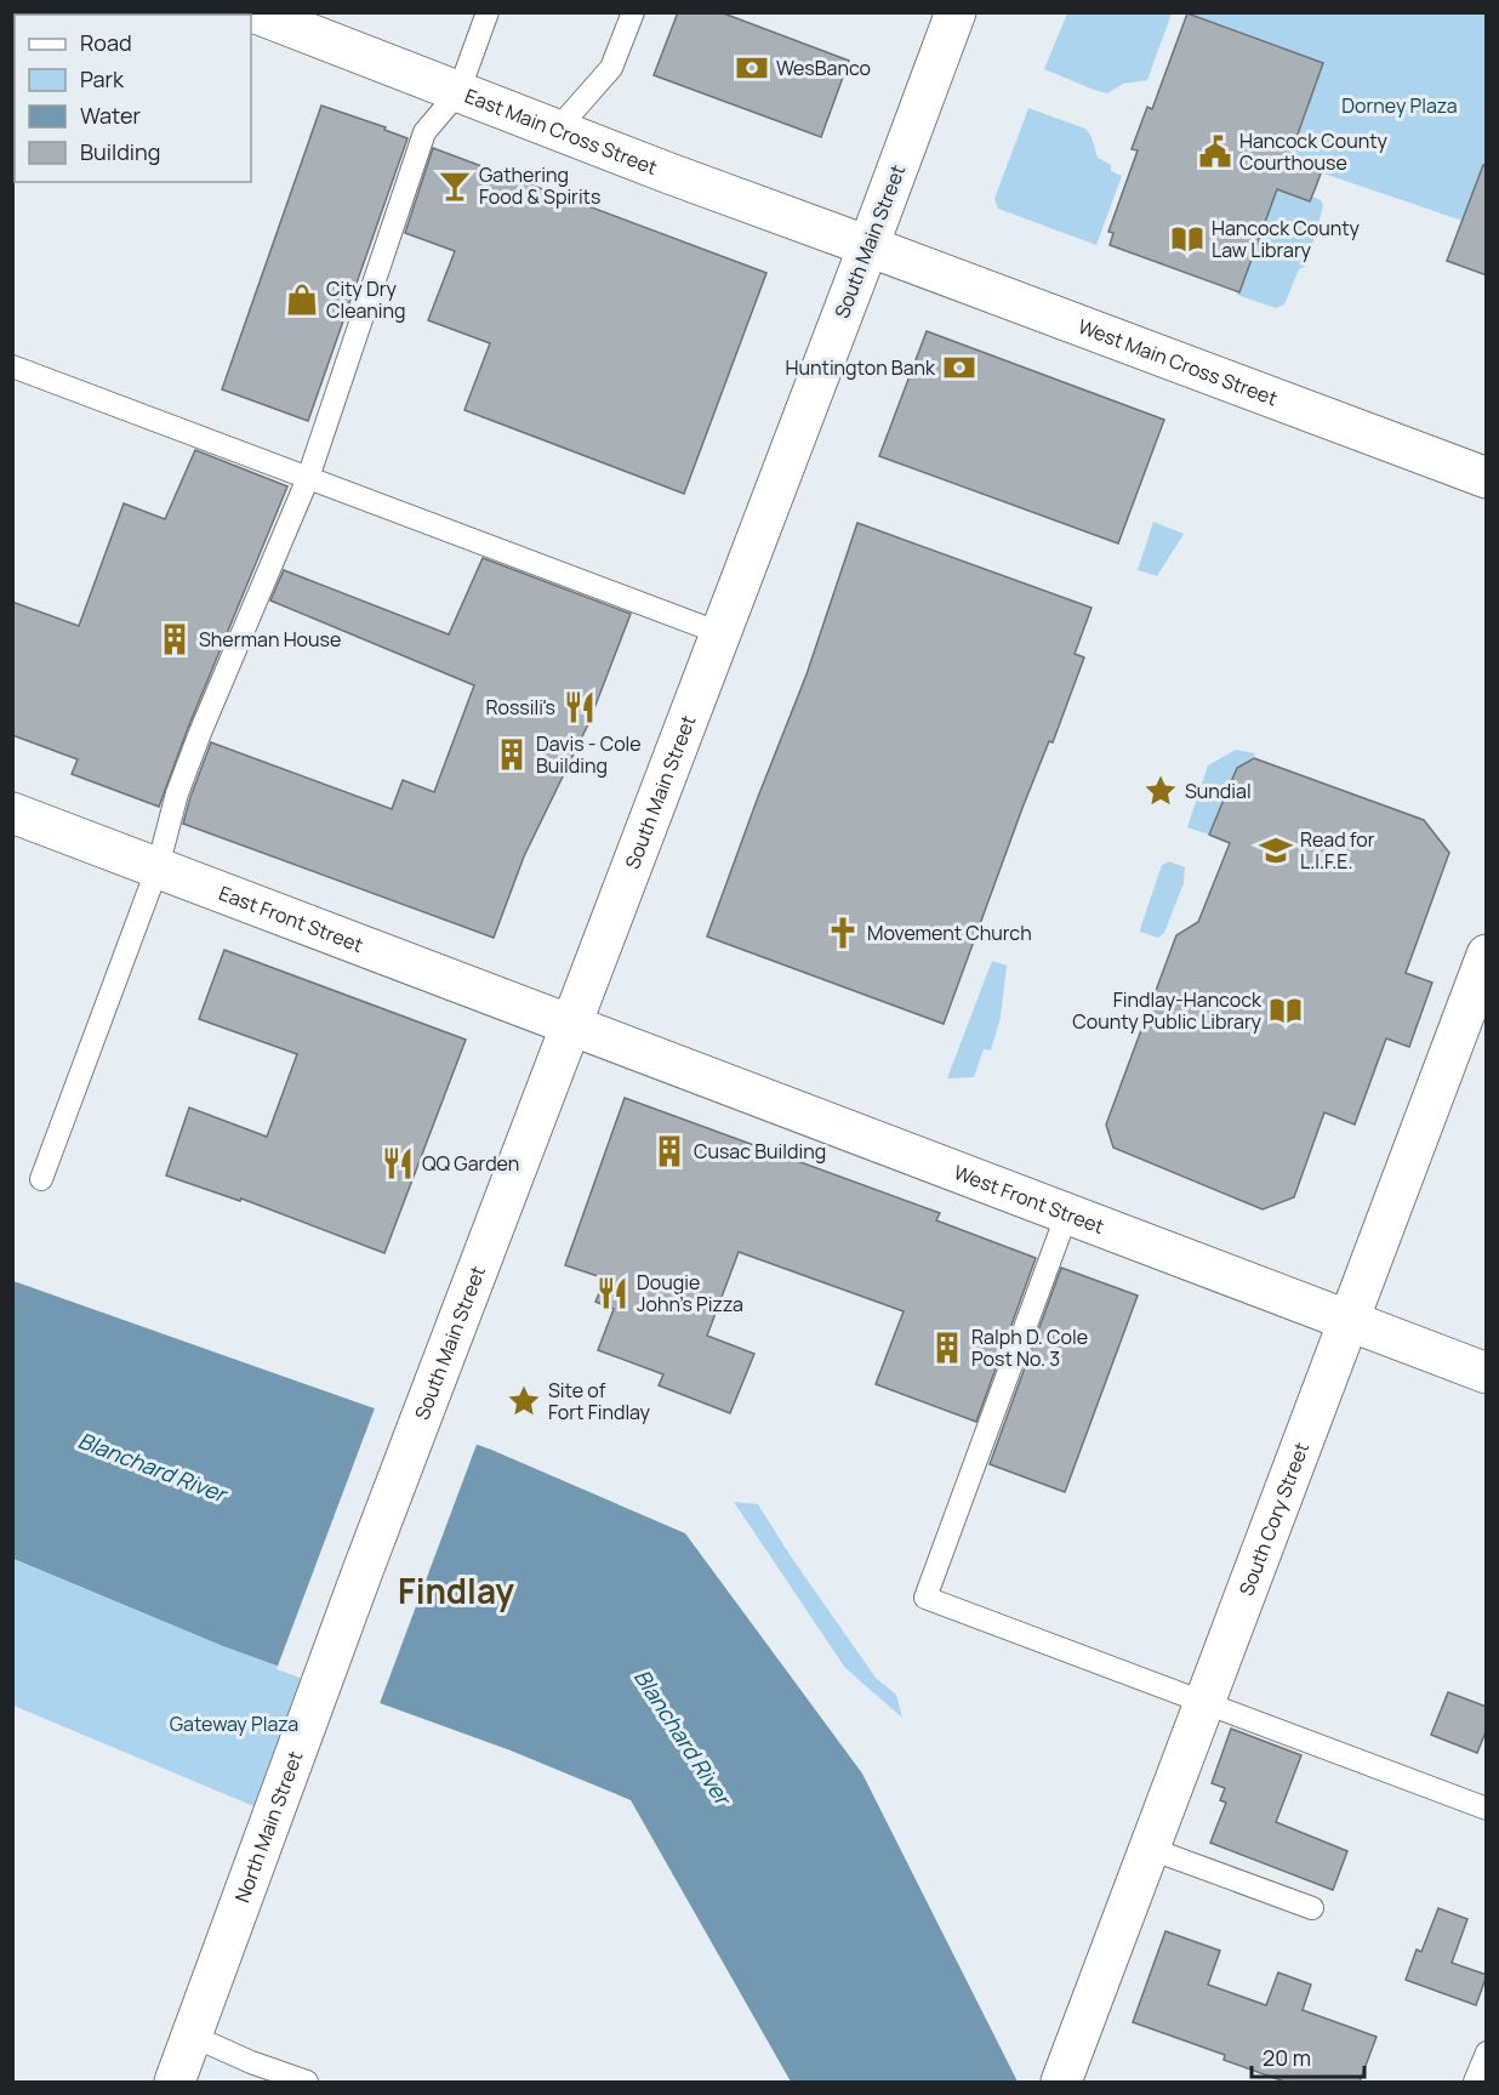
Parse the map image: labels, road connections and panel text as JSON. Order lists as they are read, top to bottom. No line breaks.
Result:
{"streets":{"main road":["East Main Cross Street","South Main Street","West Main Cross Street","East Front Street","West Front Street","South Cory Street","North Main Street"]},"crossings":[["East Main Cross Street","South Main Street"],["East Main Cross Street","West Main Cross Street"],["South Main Street","West Main Cross Street"],["South Main Street","East Front Street"],["South Main Street","West Front Street"],["South Main Street","North Main Street"],["East Front Street","West Front Street"],["West Front Street","South Cory Street"]],"districts":["Findlay"],"water":["Blanchard River"],"parks":["Dorney Plaza","Gateway Plaza"],"places":{"bank":["WesBanco","Huntington Bank"],"public building":["Hancock County Courthouse"],"bar":["Gathering Food & Spirits"],"library":["Hancock County Law Library","Findlay-Hancock County Public Library"],"shop":["City Dry Cleaning"],"building":["Sherman House","Davis - Cole Building","Cusac Building","Ralph D. Cole Post No. 3"],"restaurant":["Rossili's","QQ Garden","Dougie John's Pizza"],"place":["Sundial","Site of Fort Findlay"],"school or university":["Read for L.I.F.E."],"church":["Movement Church"]},"legend":["Road","Park","Water","Building"],"scale_bar":"20 m"}
